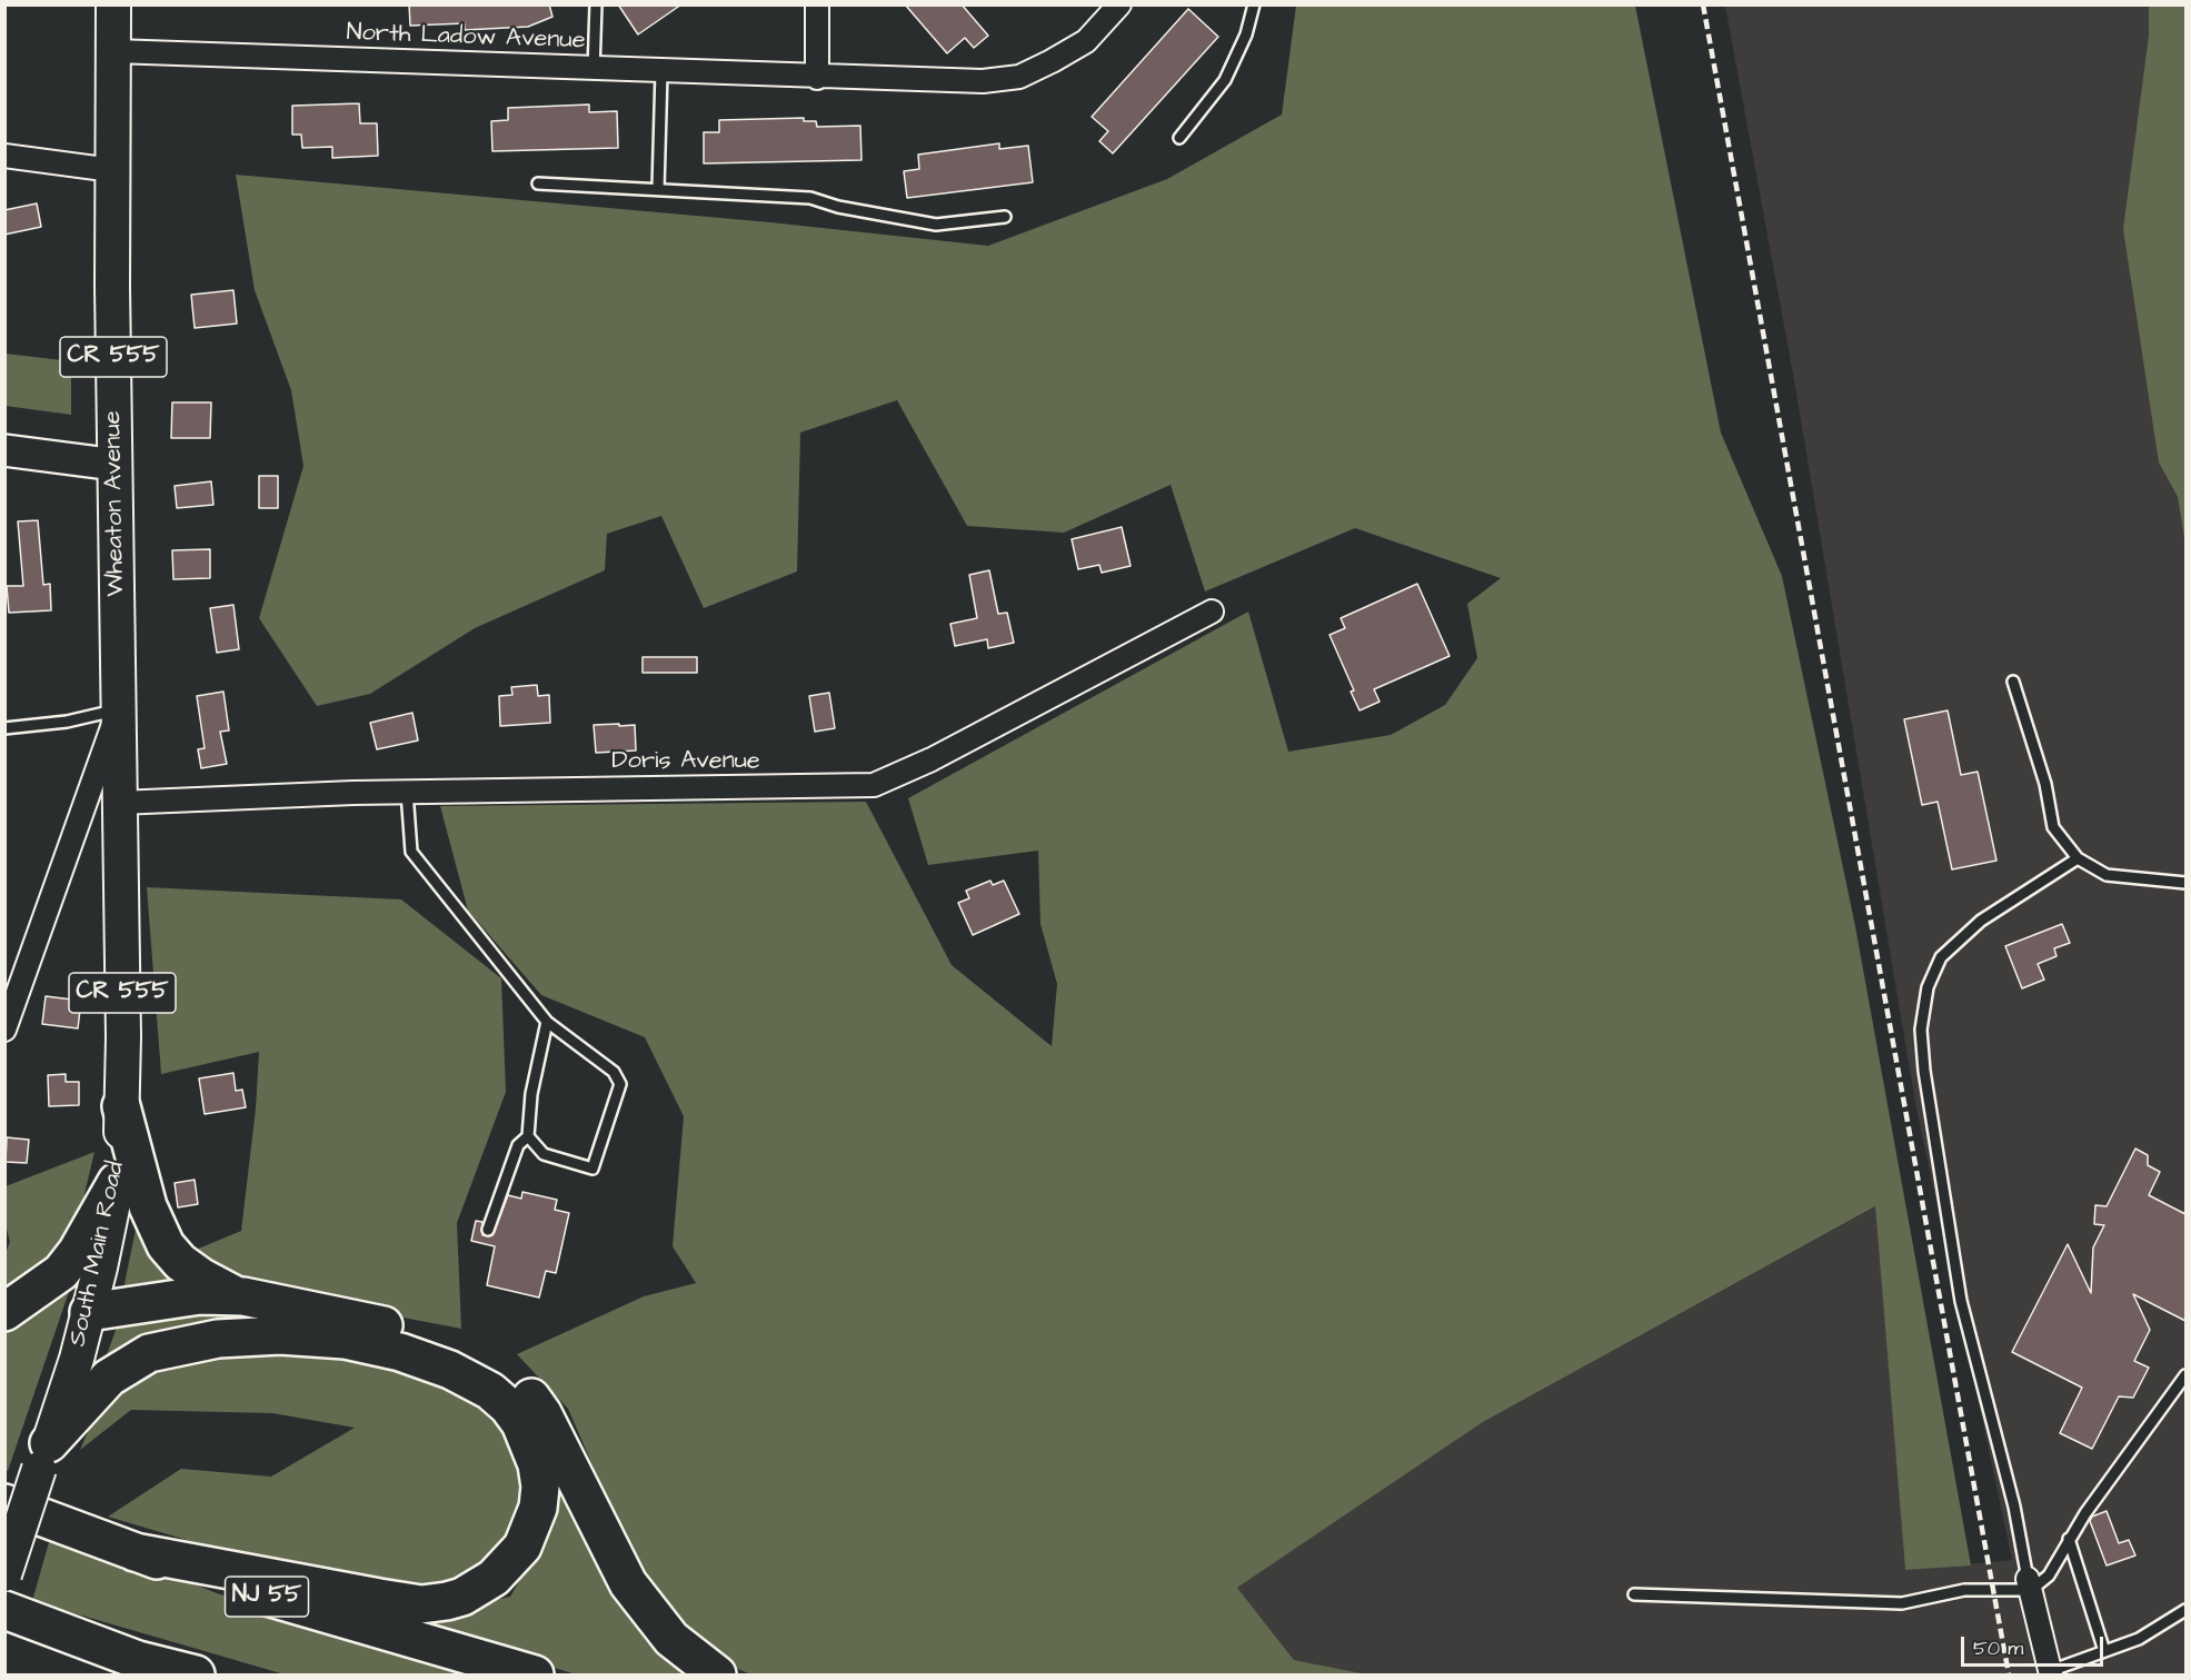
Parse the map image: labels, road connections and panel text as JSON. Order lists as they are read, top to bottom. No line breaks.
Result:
{"streets":{"highway":["NJ 55"],"main road":["CR 555","Wheaton Avenue","South Main Road"],"street":["North Ladow Avenue","Doris Avenue"]},"crossings":[["North Ladow Avenue","Wheaton Avenue"],["Wheaton Avenue","Doris Avenue"],["Wheaton Avenue","South Main Road"],["Doris Avenue","South Main Road"]],"scale_bar":"50 m"}
